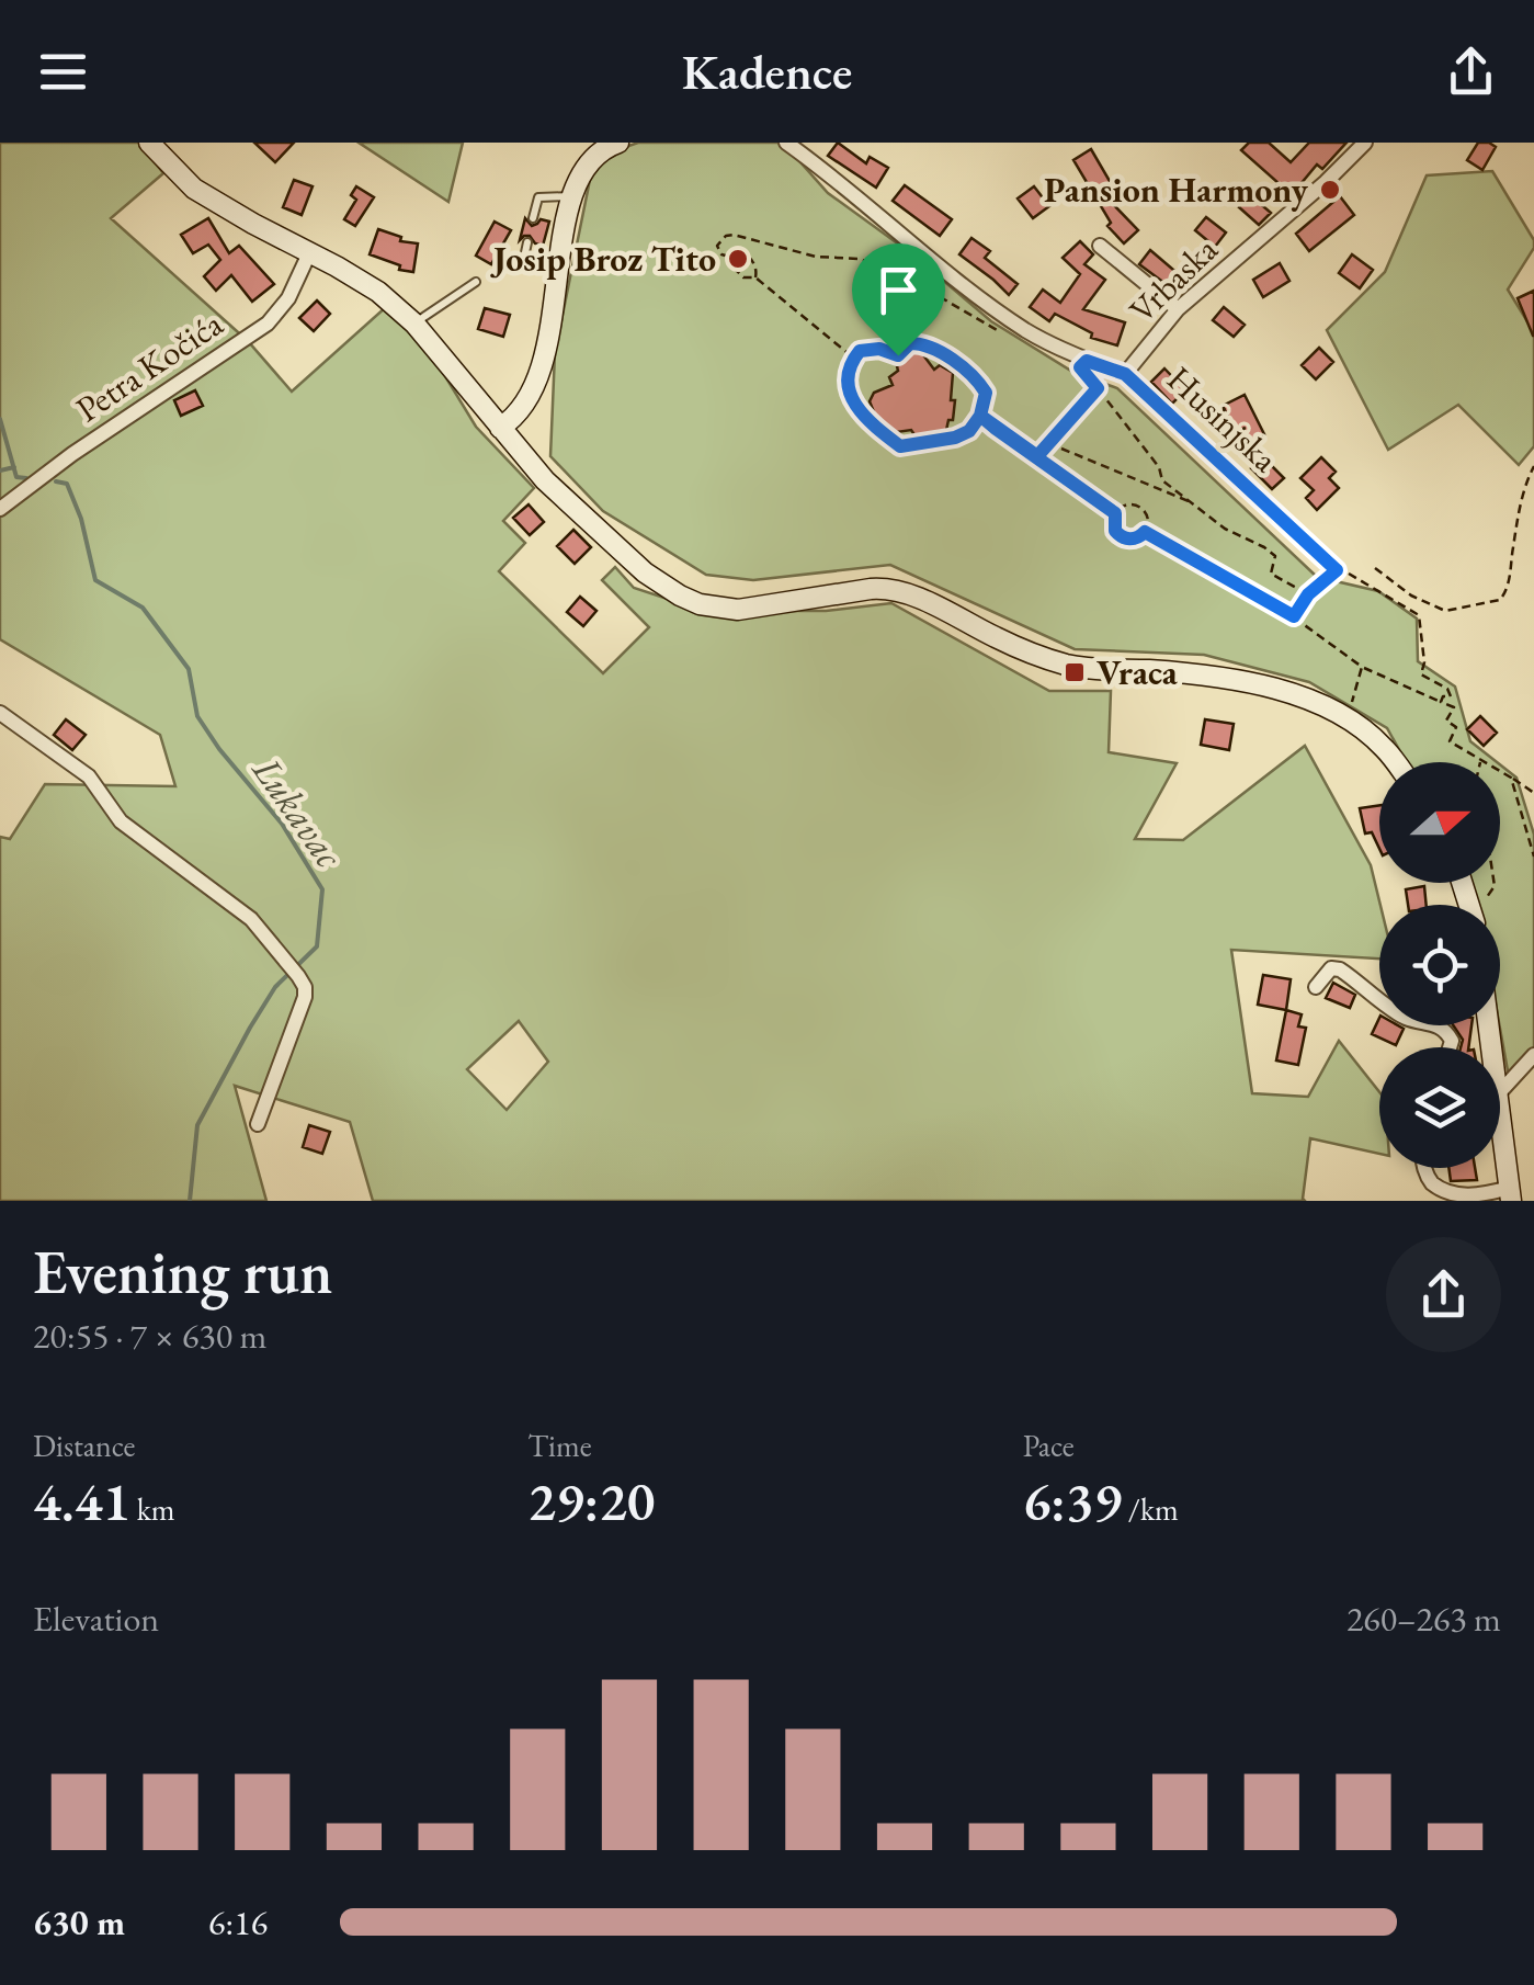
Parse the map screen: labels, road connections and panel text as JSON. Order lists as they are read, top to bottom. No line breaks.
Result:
{"streets":{"street":["Vrbaska","Petra Kočića","Husinjska"]},"crossings":[["Vrbaska","Husinjska"]],"water":["Lukavac"],"places":{"other":["Pansion Harmony","Josip Broz Tito"],"transit":["Vraca"]},"north":"right","page":{"header":"Kadence","heading":["Evening run","20:55 · 7 × 630 m"],"stats":[["Distance","4.41 km"],["Time","29:20"],["Pace","6:39 /km"]],"chart":["Elevation","260–263 m"],"list":[{"name":"630 m","note":"6:16"}]}}
